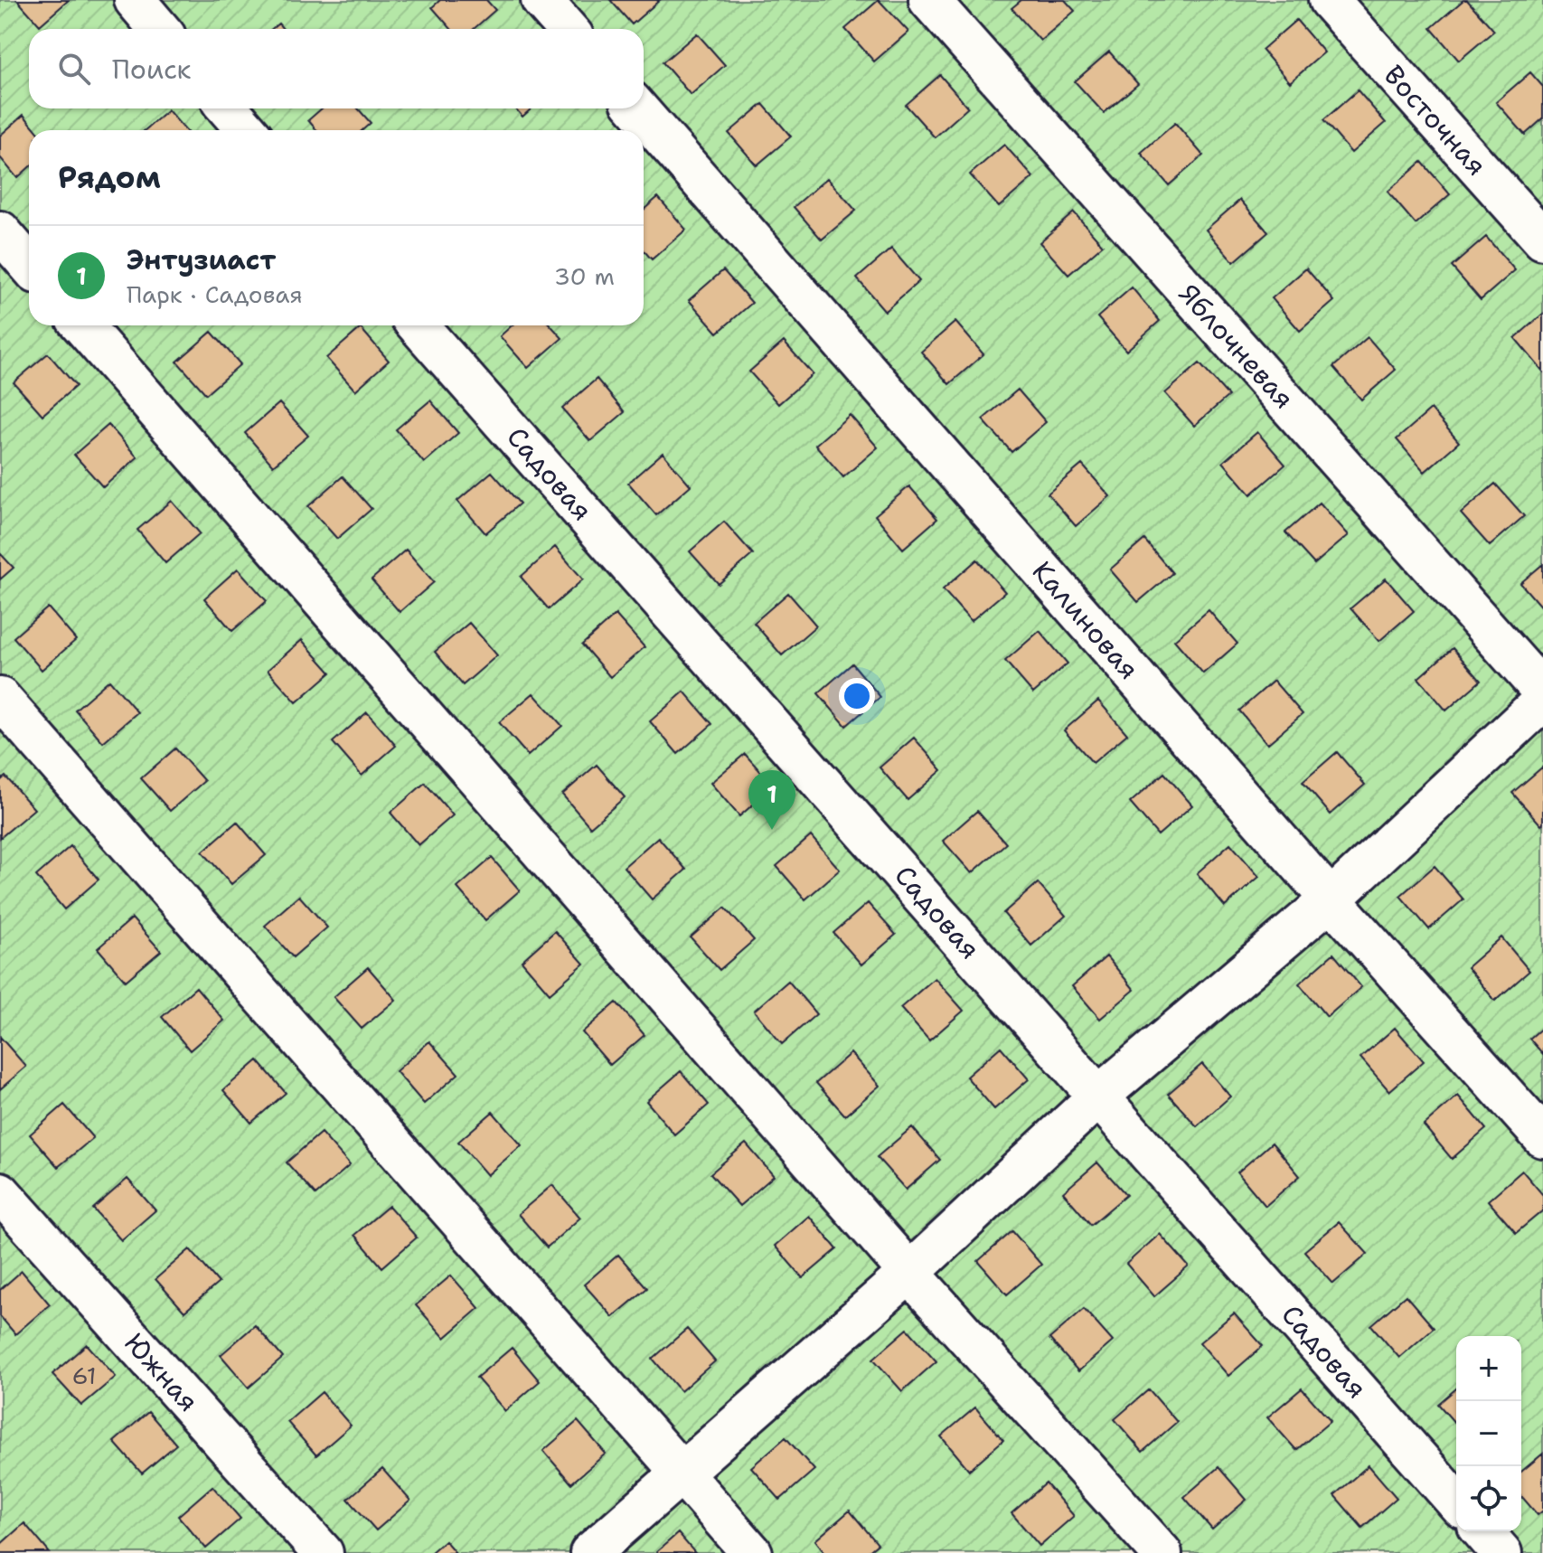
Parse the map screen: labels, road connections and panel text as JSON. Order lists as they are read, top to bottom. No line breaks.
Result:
{"streets":{"street":["Восточная","Яблочневая","Садовая","Калиновая","Южная"]},"house_numbers":["61"],"page":{"search":"Поиск","heading":"Рядом","list":[{"mark":"1","name":"Энтузиаст","note":"Парк · Садовая","value":"30 m"}],"pins":"1","map_buttons":["+","−"]}}
